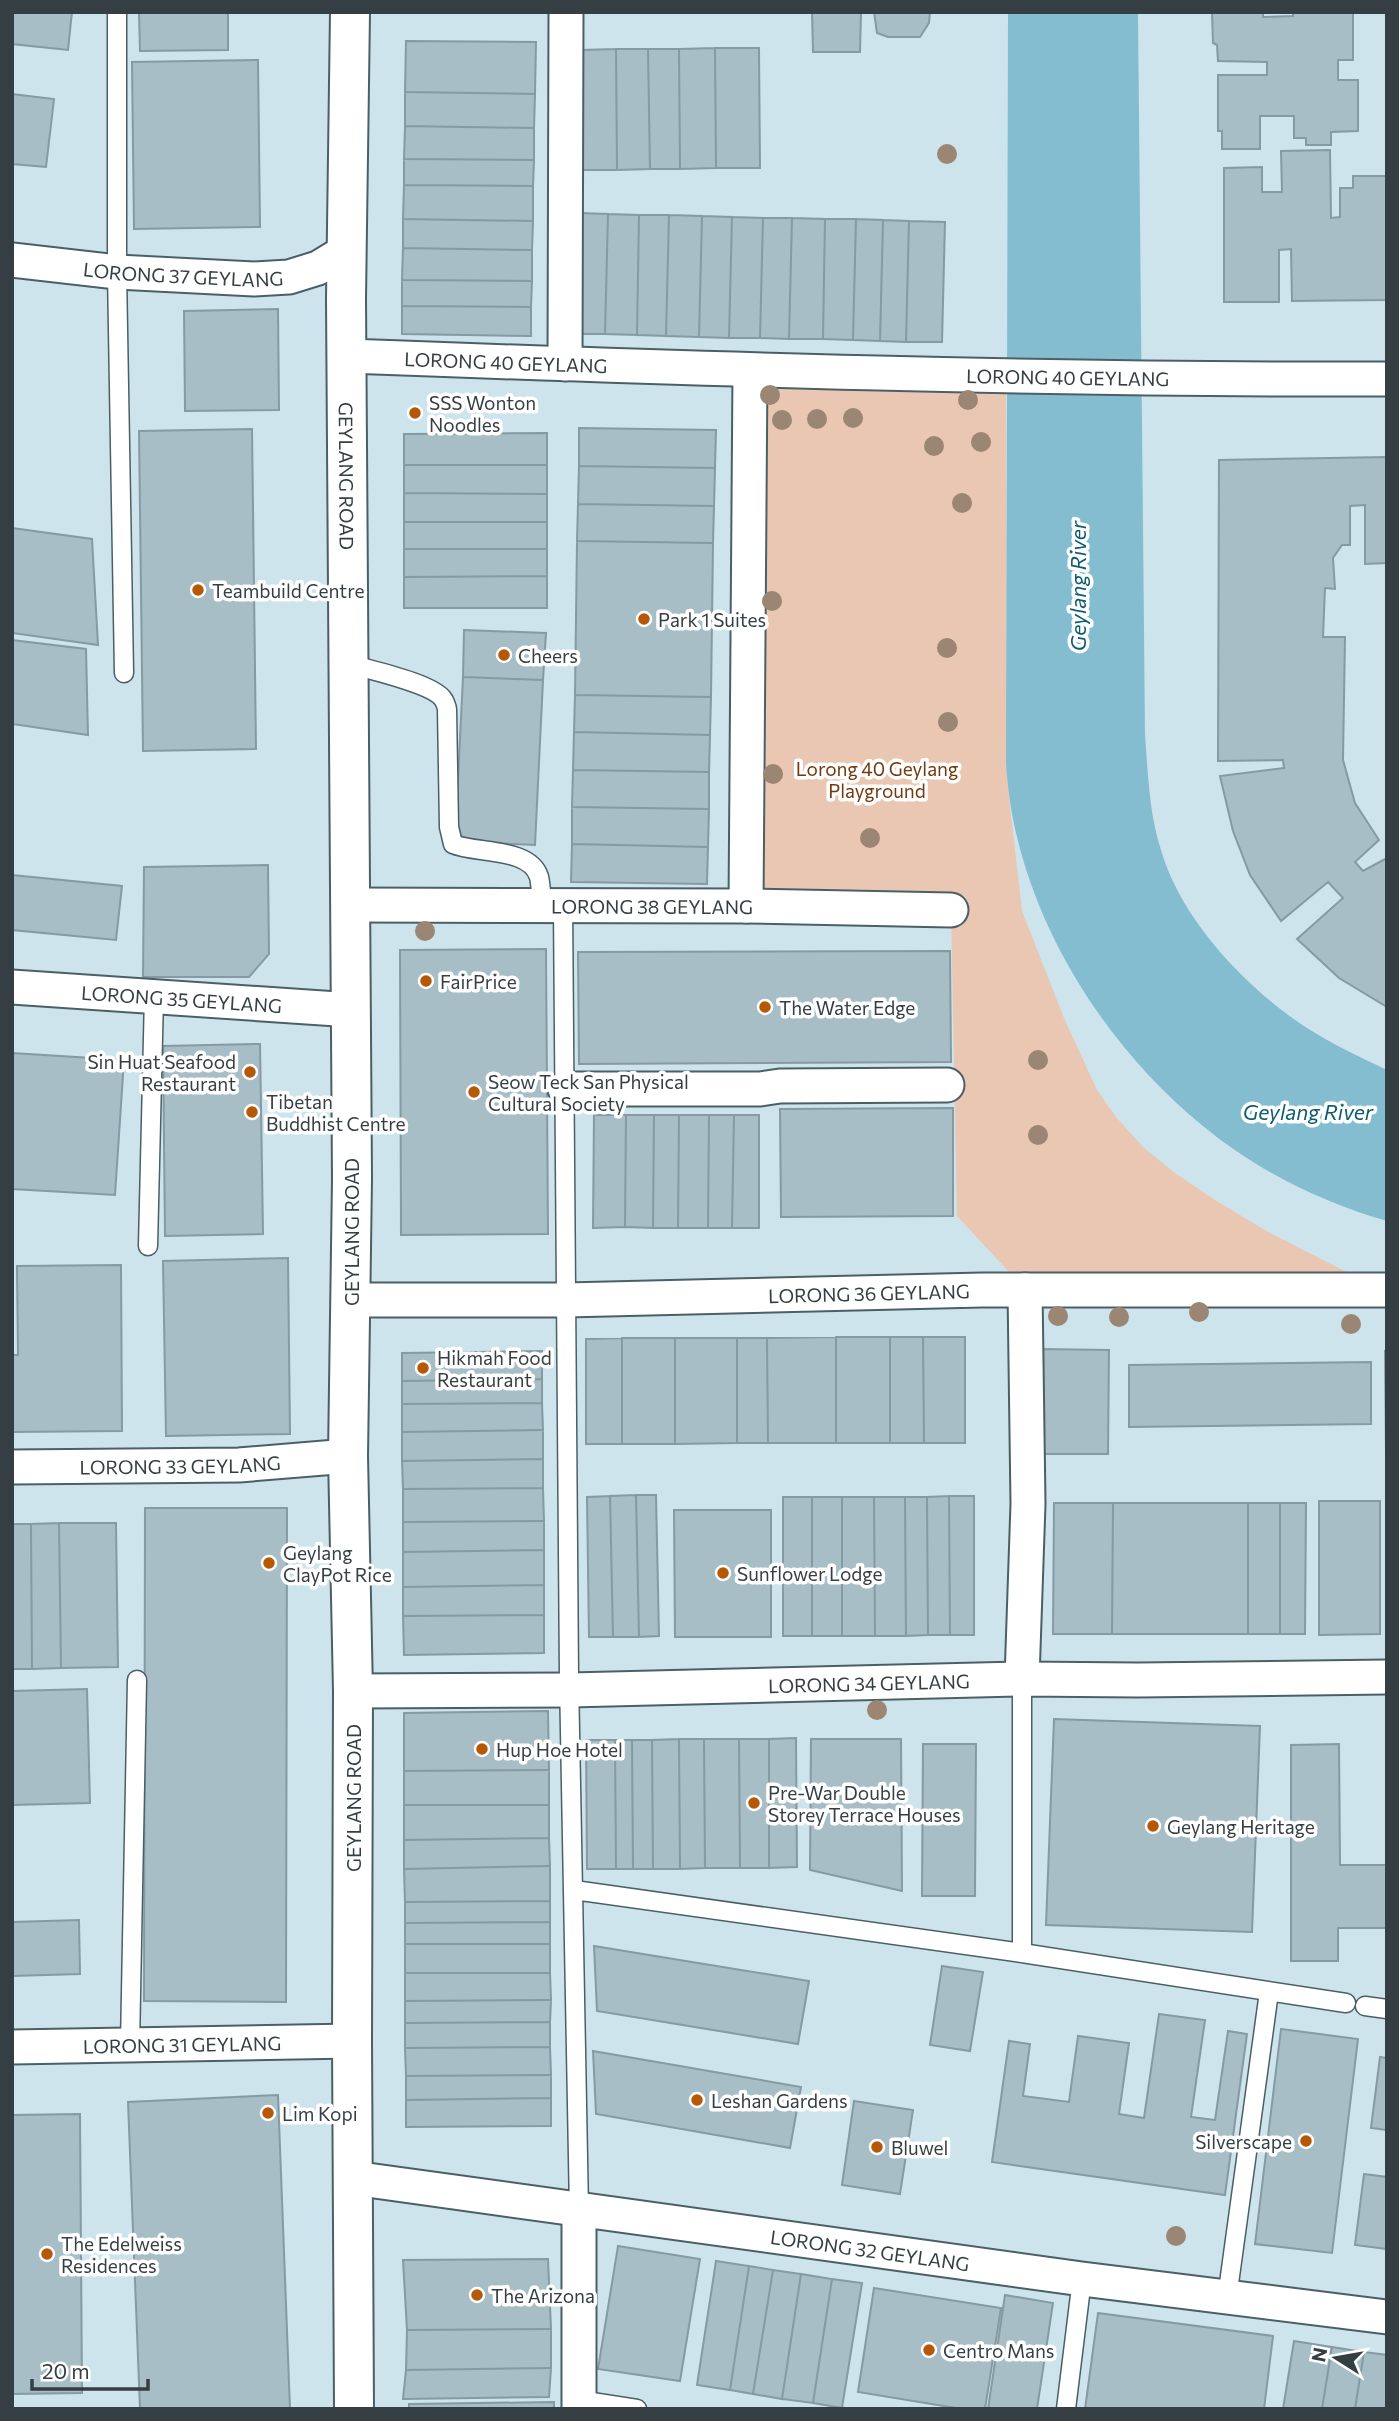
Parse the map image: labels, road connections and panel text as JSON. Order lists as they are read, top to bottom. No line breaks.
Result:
{"streets":{"main road":["GEYLANG ROAD"],"street":["LORONG 37 GEYLANG","LORONG 40 GEYLANG","LORONG 38 GEYLANG","LORONG 35 GEYLANG","LORONG 36 GEYLANG","LORONG 33 GEYLANG","LORONG 34 GEYLANG","LORONG 31 GEYLANG","LORONG 32 GEYLANG"]},"crossings":[["LORONG 37 GEYLANG","GEYLANG ROAD"],["LORONG 40 GEYLANG","GEYLANG ROAD"],["GEYLANG ROAD","LORONG 38 GEYLANG"],["GEYLANG ROAD","LORONG 35 GEYLANG"],["GEYLANG ROAD","LORONG 36 GEYLANG"],["GEYLANG ROAD","LORONG 33 GEYLANG"],["GEYLANG ROAD","LORONG 34 GEYLANG"],["GEYLANG ROAD","LORONG 31 GEYLANG"],["GEYLANG ROAD","LORONG 32 GEYLANG"]],"water":["Geylang River"],"parks":["Lorong 40 Geylang Playground"],"places":["SSS Wonton Noodles","Teambuild Centre","Park 1 Suites","Cheers","FairPrice","The Water Edge","Sin Huat Seafood Restaurant","Seow Teck San Physical Cultural Society","Tibetan Buddhist Centre","Hikmah Food Restaurant","Geylang ClayPot Rice","Sunflower Lodge","Hup Hoe Hotel","Pre-War Double Storey Terrace Houses","Geylang Heritage","Leshan Gardens","Lim Kopi","Silverscape","Bluwel","The Edelweiss Residences","The Arizona","Centro Mans"],"scale_bar":"20 m","north":"left"}
